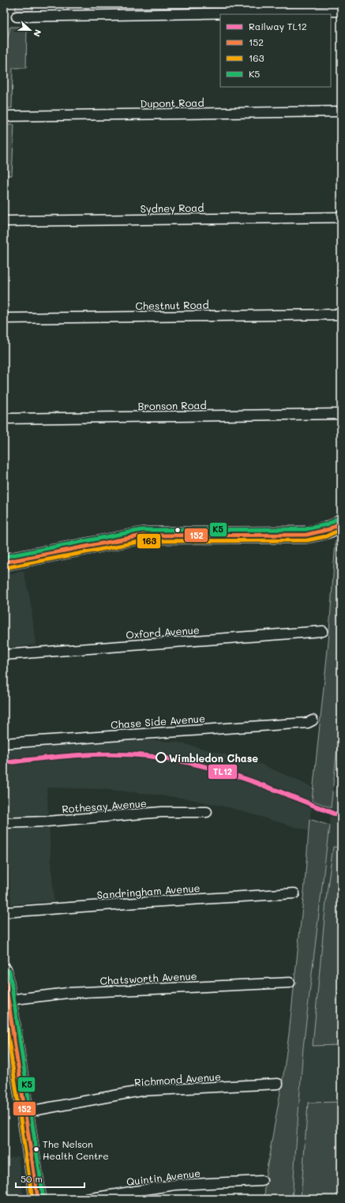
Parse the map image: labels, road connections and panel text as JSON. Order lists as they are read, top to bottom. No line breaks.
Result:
{"streets":{"street":["Dupont Road","Sydney Road","Chestnut Road","Bronson Road","Oxford Avenue","Chase Side Avenue","Rothesay Avenue","Sandringham Avenue","Chatsworth Avenue","Richmond Avenue","Quintin Avenue"]},"places":["Wimbledon Chase","The Nelson Health Centre"],"lines":["transit line K5","transit line 152","transit line 163","rail line TL12"],"legend":["Railway TL12","152","163","K5"],"scale_bar":"50 m","north":"right"}
